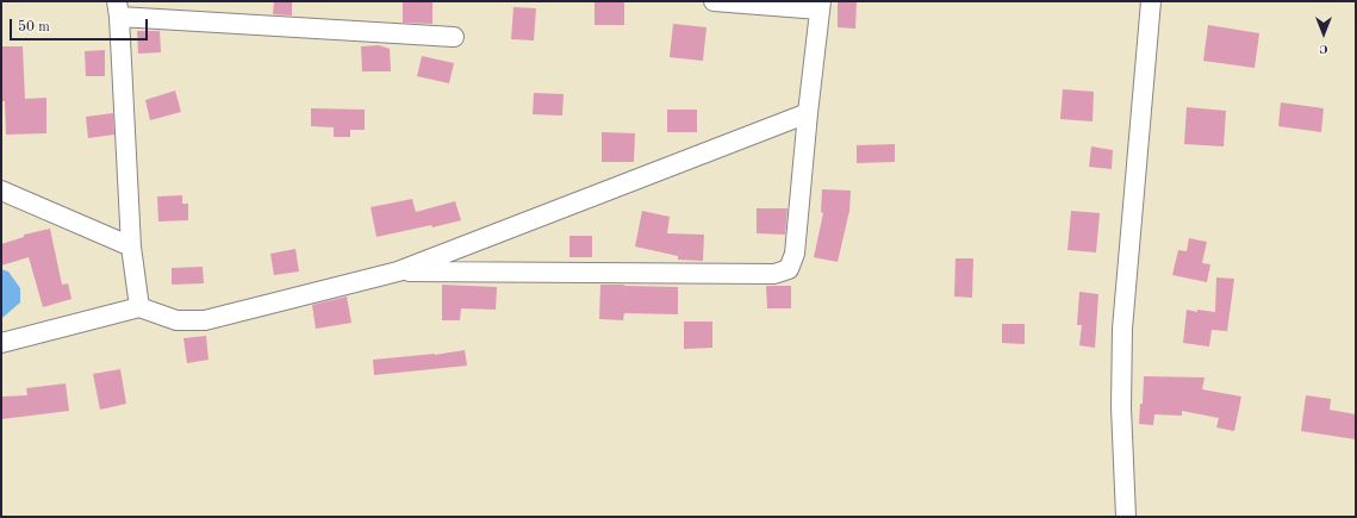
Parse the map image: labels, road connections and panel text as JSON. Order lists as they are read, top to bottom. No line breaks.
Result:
{"scale_bar":"50 m","north":"bottom"}
